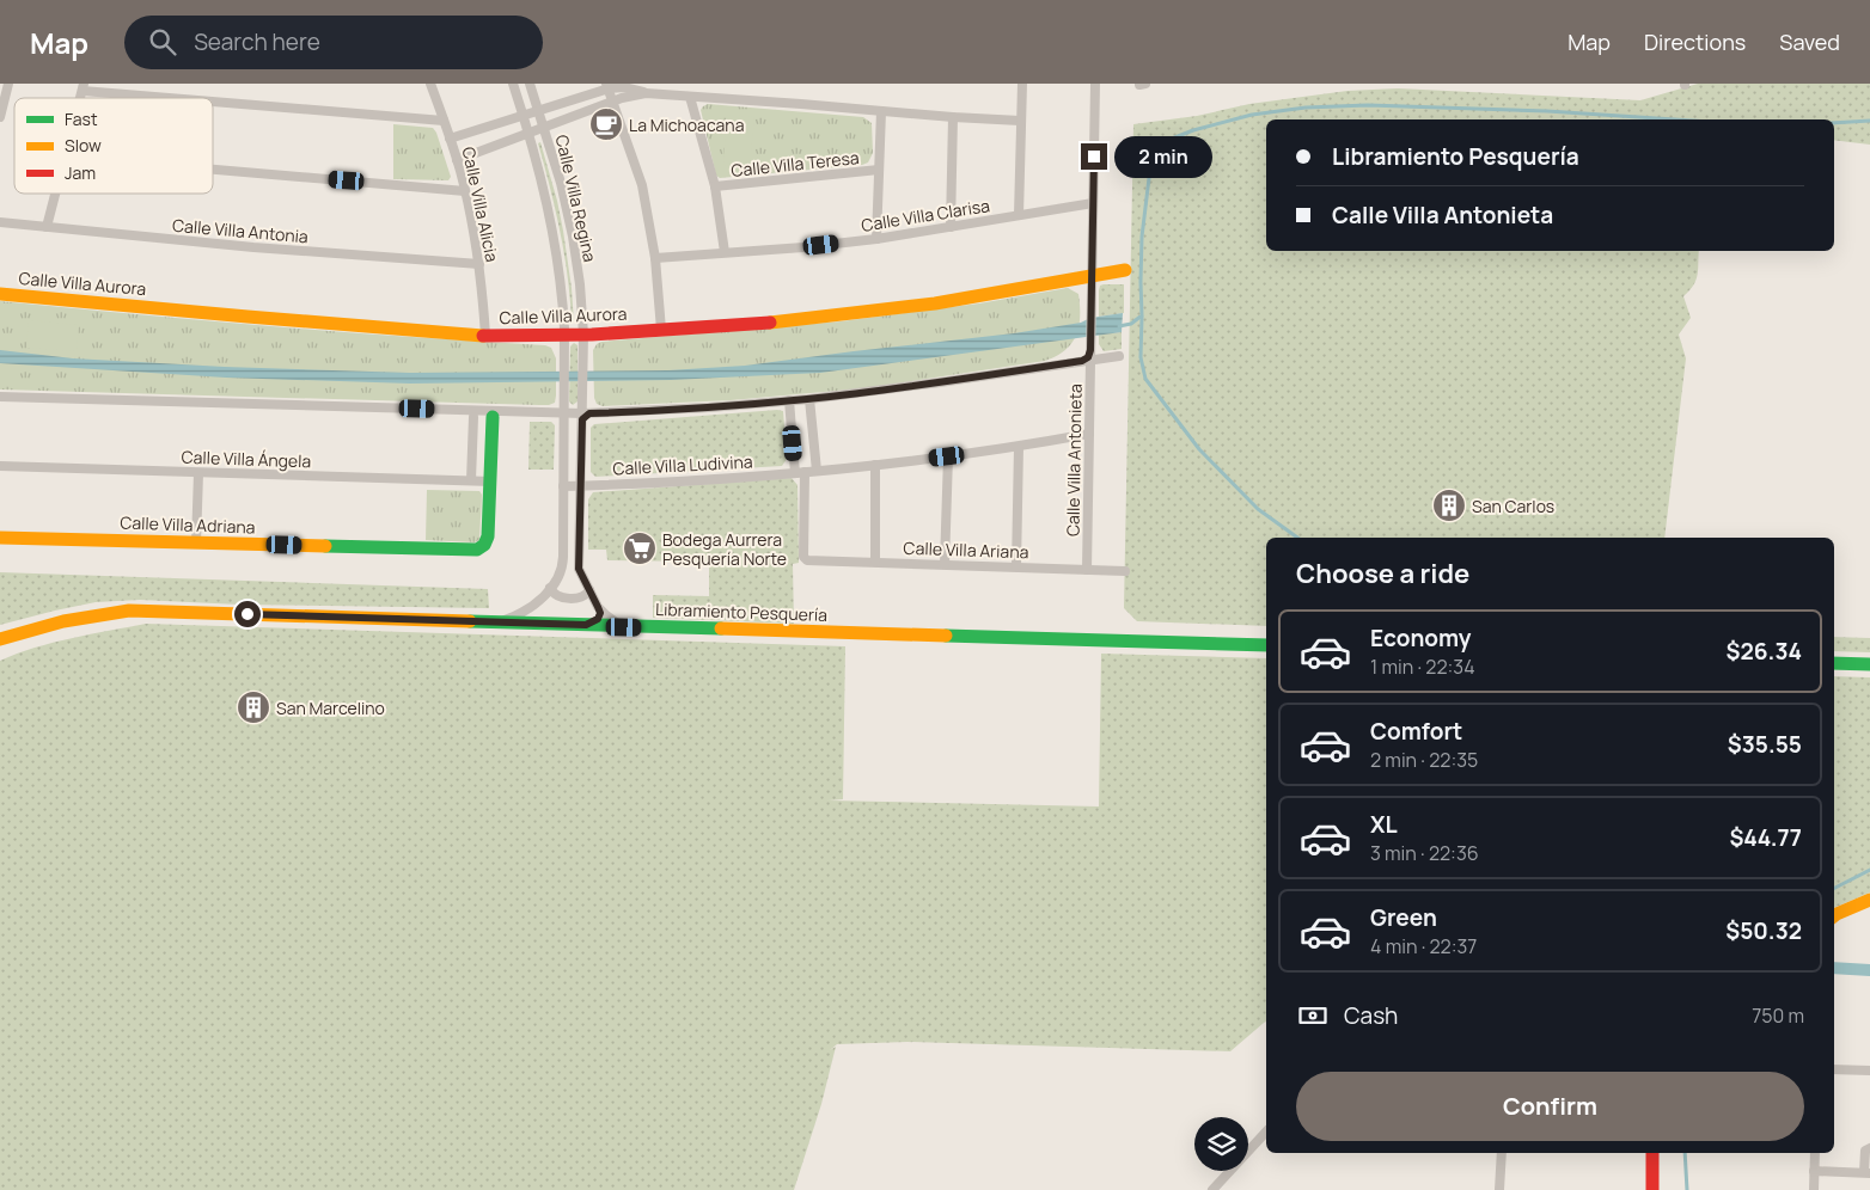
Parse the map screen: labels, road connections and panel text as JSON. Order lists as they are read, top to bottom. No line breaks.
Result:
{"streets":{"street":["Calle Villa Teresa","Calle Villa Regina","Calle Villa Alicia","Calle Villa Clarisa","Calle Villa Antonia","Calle Villa Aurora","Calle Villa Ángela","Calle Villa Antonieta","Calle Villa Ludivina","Calle Villa Adriana","Calle Villa Ariana","Libramiento Pesquería"]},"crossings":[["Calle Villa Regina","Calle Villa Aurora"],["Calle Villa Alicia","Calle Villa Antonia"],["Calle Villa Alicia","Calle Villa Aurora"],["Calle Villa Aurora","Calle Villa Antonieta"],["Calle Villa Ángela","Calle Villa Adriana"],["Calle Villa Antonieta","Calle Villa Ludivina"],["Calle Villa Antonieta","Calle Villa Ariana"],["Calle Villa Ludivina","Calle Villa Ariana"]],"places":{"cafe":["La Michoacana"],"building":["San Carlos","San Marcelino"],"supermarket":["Bodega Aurrera Pesquería Norte"]},"legend":["Fast","Slow","Jam"],"page":{"header":"Map","search":"Search here","nav":["Map","Directions","Saved"],"banner":["Libramiento Pesquería","Calle Villa Antonieta"],"bubble":"2 min","heading":"Choose a ride","list":[{"name":"Economy","note":"1 min · 22:34","value":"$26.34"},{"name":"Comfort","note":"2 min · 22:35","value":"$35.55"},{"name":"XL","note":"3 min · 22:36","value":"$44.77"},{"name":"Green","note":"4 min · 22:37","value":"$50.32"}],"pay":["Cash","750 m"],"buttons":"Confirm"}}
